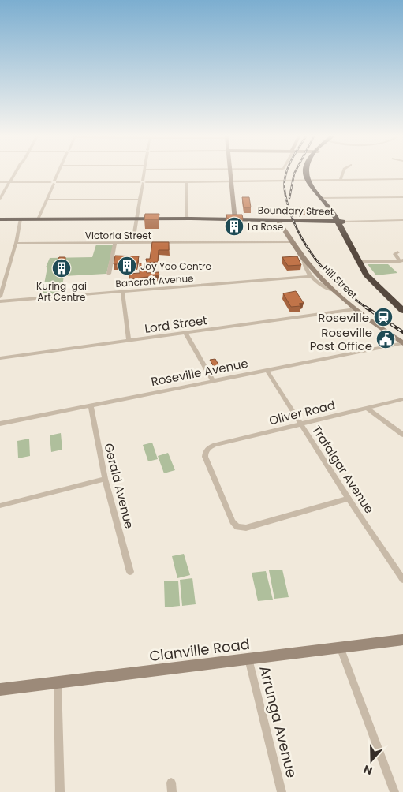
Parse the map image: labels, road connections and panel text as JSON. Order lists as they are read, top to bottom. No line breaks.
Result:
{"streets":{"highway":["Boundary Street"],"street":["Victoria Street","Bancroft Avenue","Hill Street","Lord Street","Roseville Avenue","Oliver Road","Trafalgar Avenue","Gerald Avenue","Clanville Road","Arrunga Avenue"]},"crossings":[["Boundary Street","Hill Street"],["Victoria Street","Hill Street"],["Hill Street","Lord Street"],["Hill Street","Roseville Avenue"],["Roseville Avenue","Trafalgar Avenue"],["Roseville Avenue","Gerald Avenue"],["Oliver Road","Trafalgar Avenue"],["Clanville Road","Arrunga Avenue"]],"places":{"building":["La Rose","Joy Yeo Centre","Kuring-gai Art Centre"],"station":["Roseville"],"public building":["Roseville Post Office"]},"north":"bottom"}
